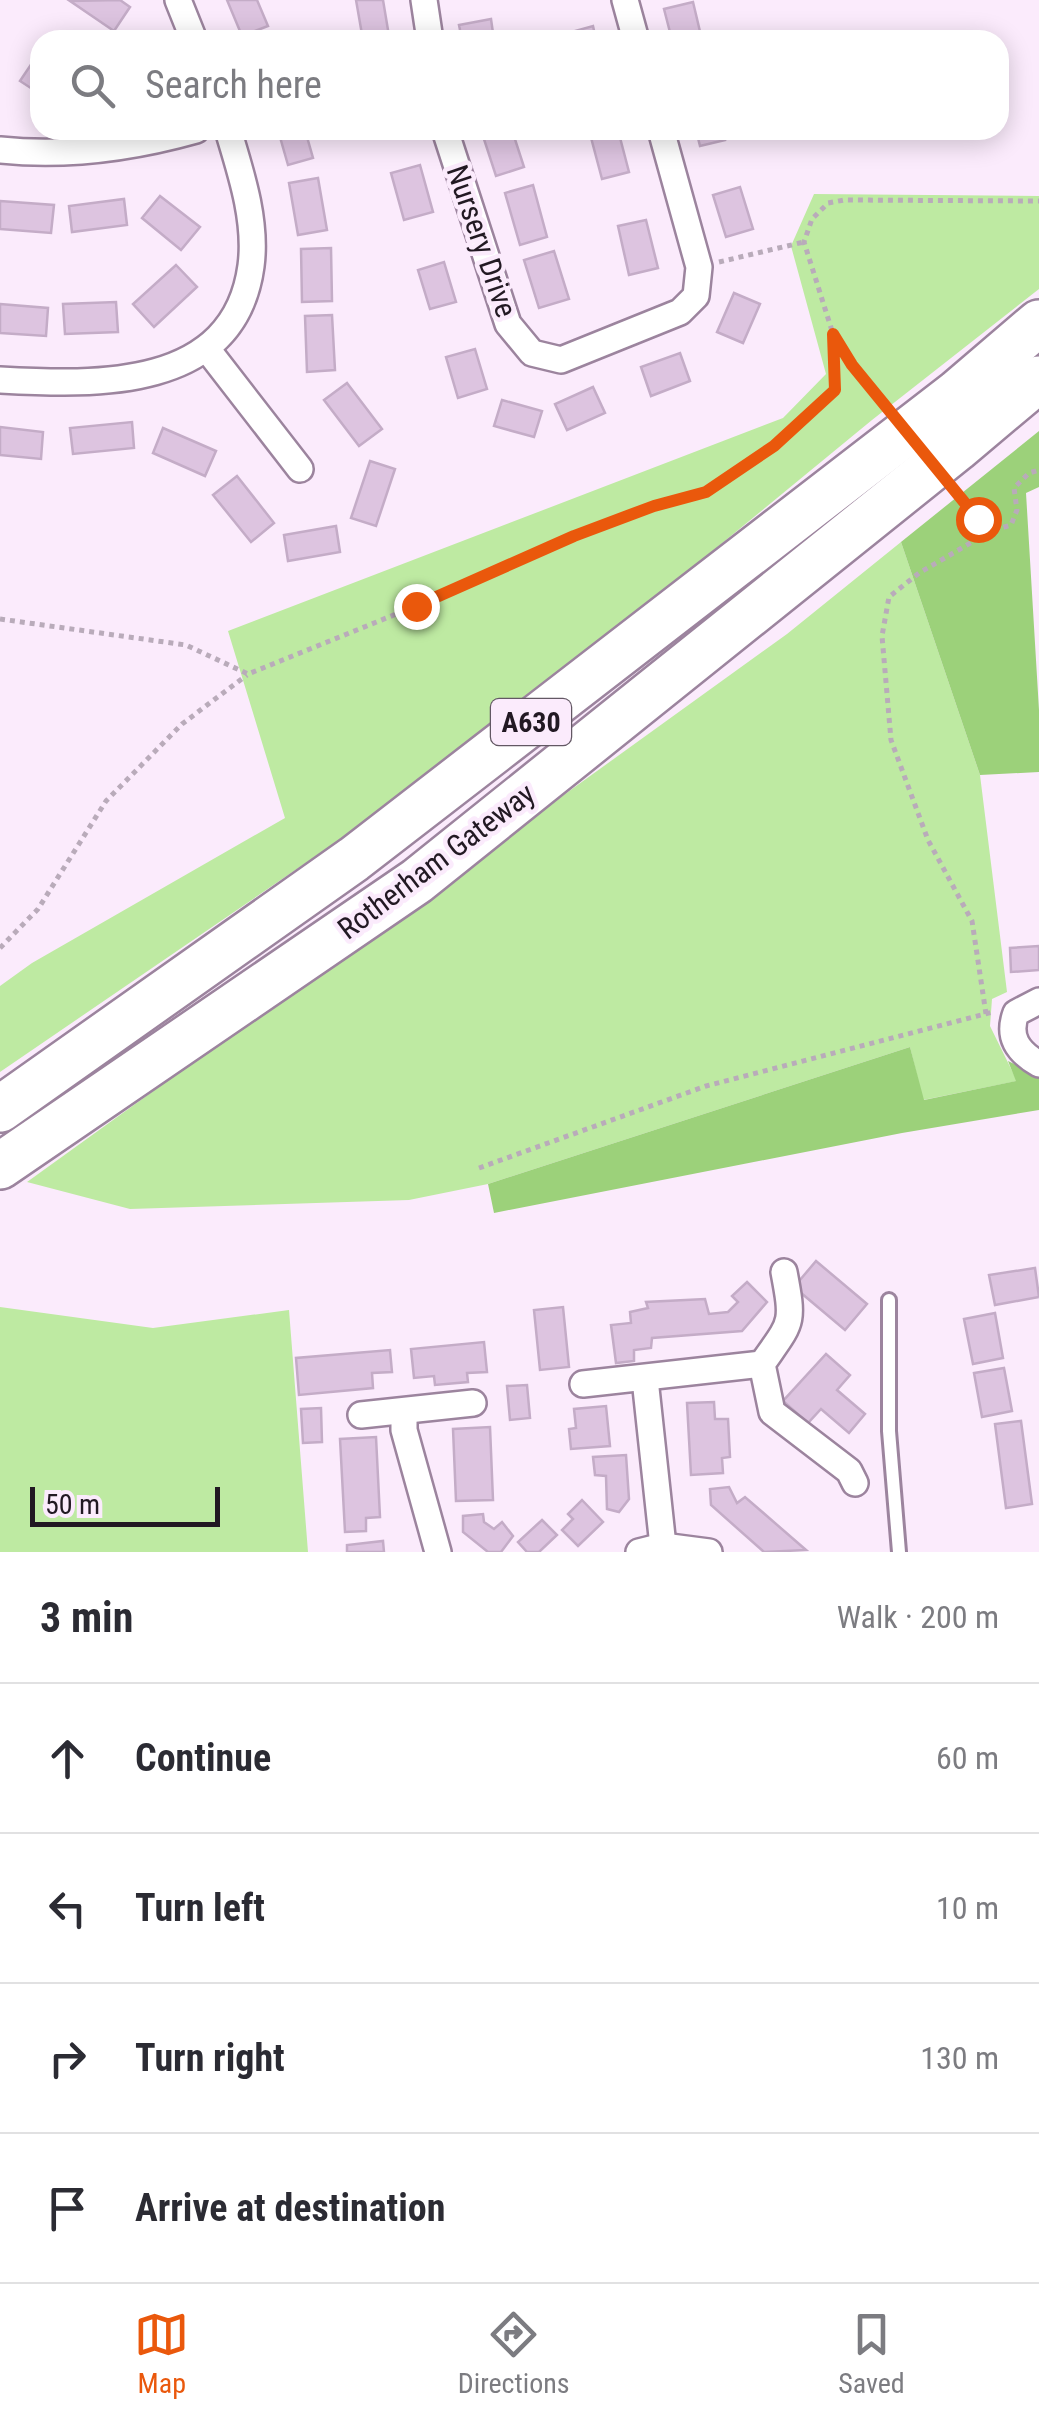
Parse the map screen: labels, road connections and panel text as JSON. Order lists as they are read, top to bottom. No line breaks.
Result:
{"streets":{"highway":["A630","Rotherham Gateway"],"street":["Nursery Drive"]},"scale_bar":"50 m","page":{"search":"Search here","scale":"50 m","heading":["3 min","Walk · 200 m"],"list":[["Continue","60 m"],["Turn left","10 m"],["Turn right","130 m"],"Arrive at destination"],"nav":["Map","Directions","Saved"]}}
